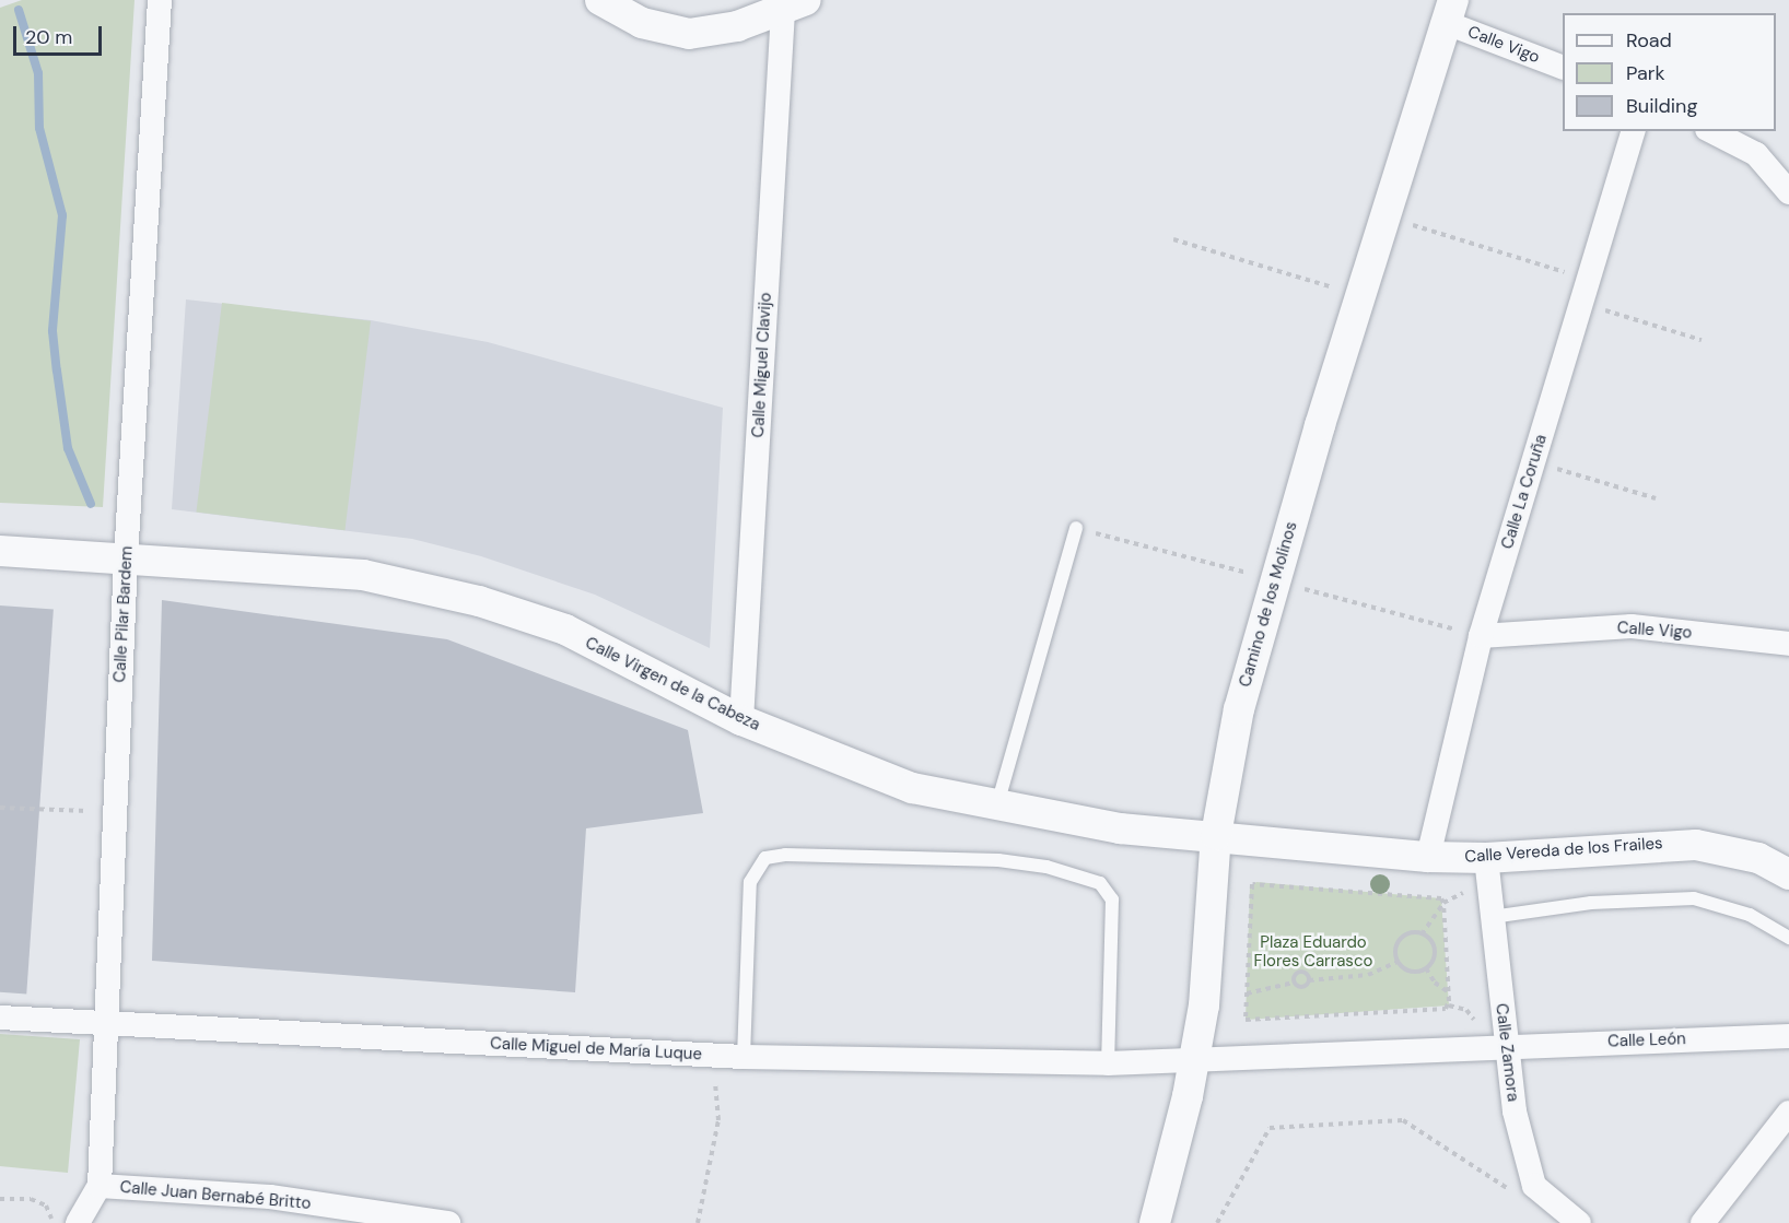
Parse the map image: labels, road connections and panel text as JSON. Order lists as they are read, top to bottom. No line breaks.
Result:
{"streets":{"street":["Calle Vigo","Calle Miguel Clavijo","Calle La Coruña","Camino de los Molinos","Calle Pilar Bardem","Calle Virgen de la Cabeza","Calle Vereda de los Frailes","Calle León","Calle Miguel de María Luque","Calle Zamora","Calle Juan Bernabé Britto"]},"crossings":[["Calle Vigo","Calle La Coruña"],["Calle Vigo","Camino de los Molinos"],["Calle Miguel Clavijo","Calle Virgen de la Cabeza"],["Calle La Coruña","Calle Vereda de los Frailes"],["Camino de los Molinos","Calle Virgen de la Cabeza"],["Camino de los Molinos","Calle Vereda de los Frailes"],["Camino de los Molinos","Calle Miguel de María Luque"],["Calle Pilar Bardem","Calle Virgen de la Cabeza"],["Calle Pilar Bardem","Calle Miguel de María Luque"],["Calle Pilar Bardem","Calle Juan Bernabé Britto"],["Calle Virgen de la Cabeza","Calle Vereda de los Frailes"],["Calle Vereda de los Frailes","Calle Zamora"],["Calle León","Calle Zamora"]],"parks":["Plaza Eduardo Flores Carrasco"],"legend":["Road","Park","Building"],"scale_bar":"20 m"}
